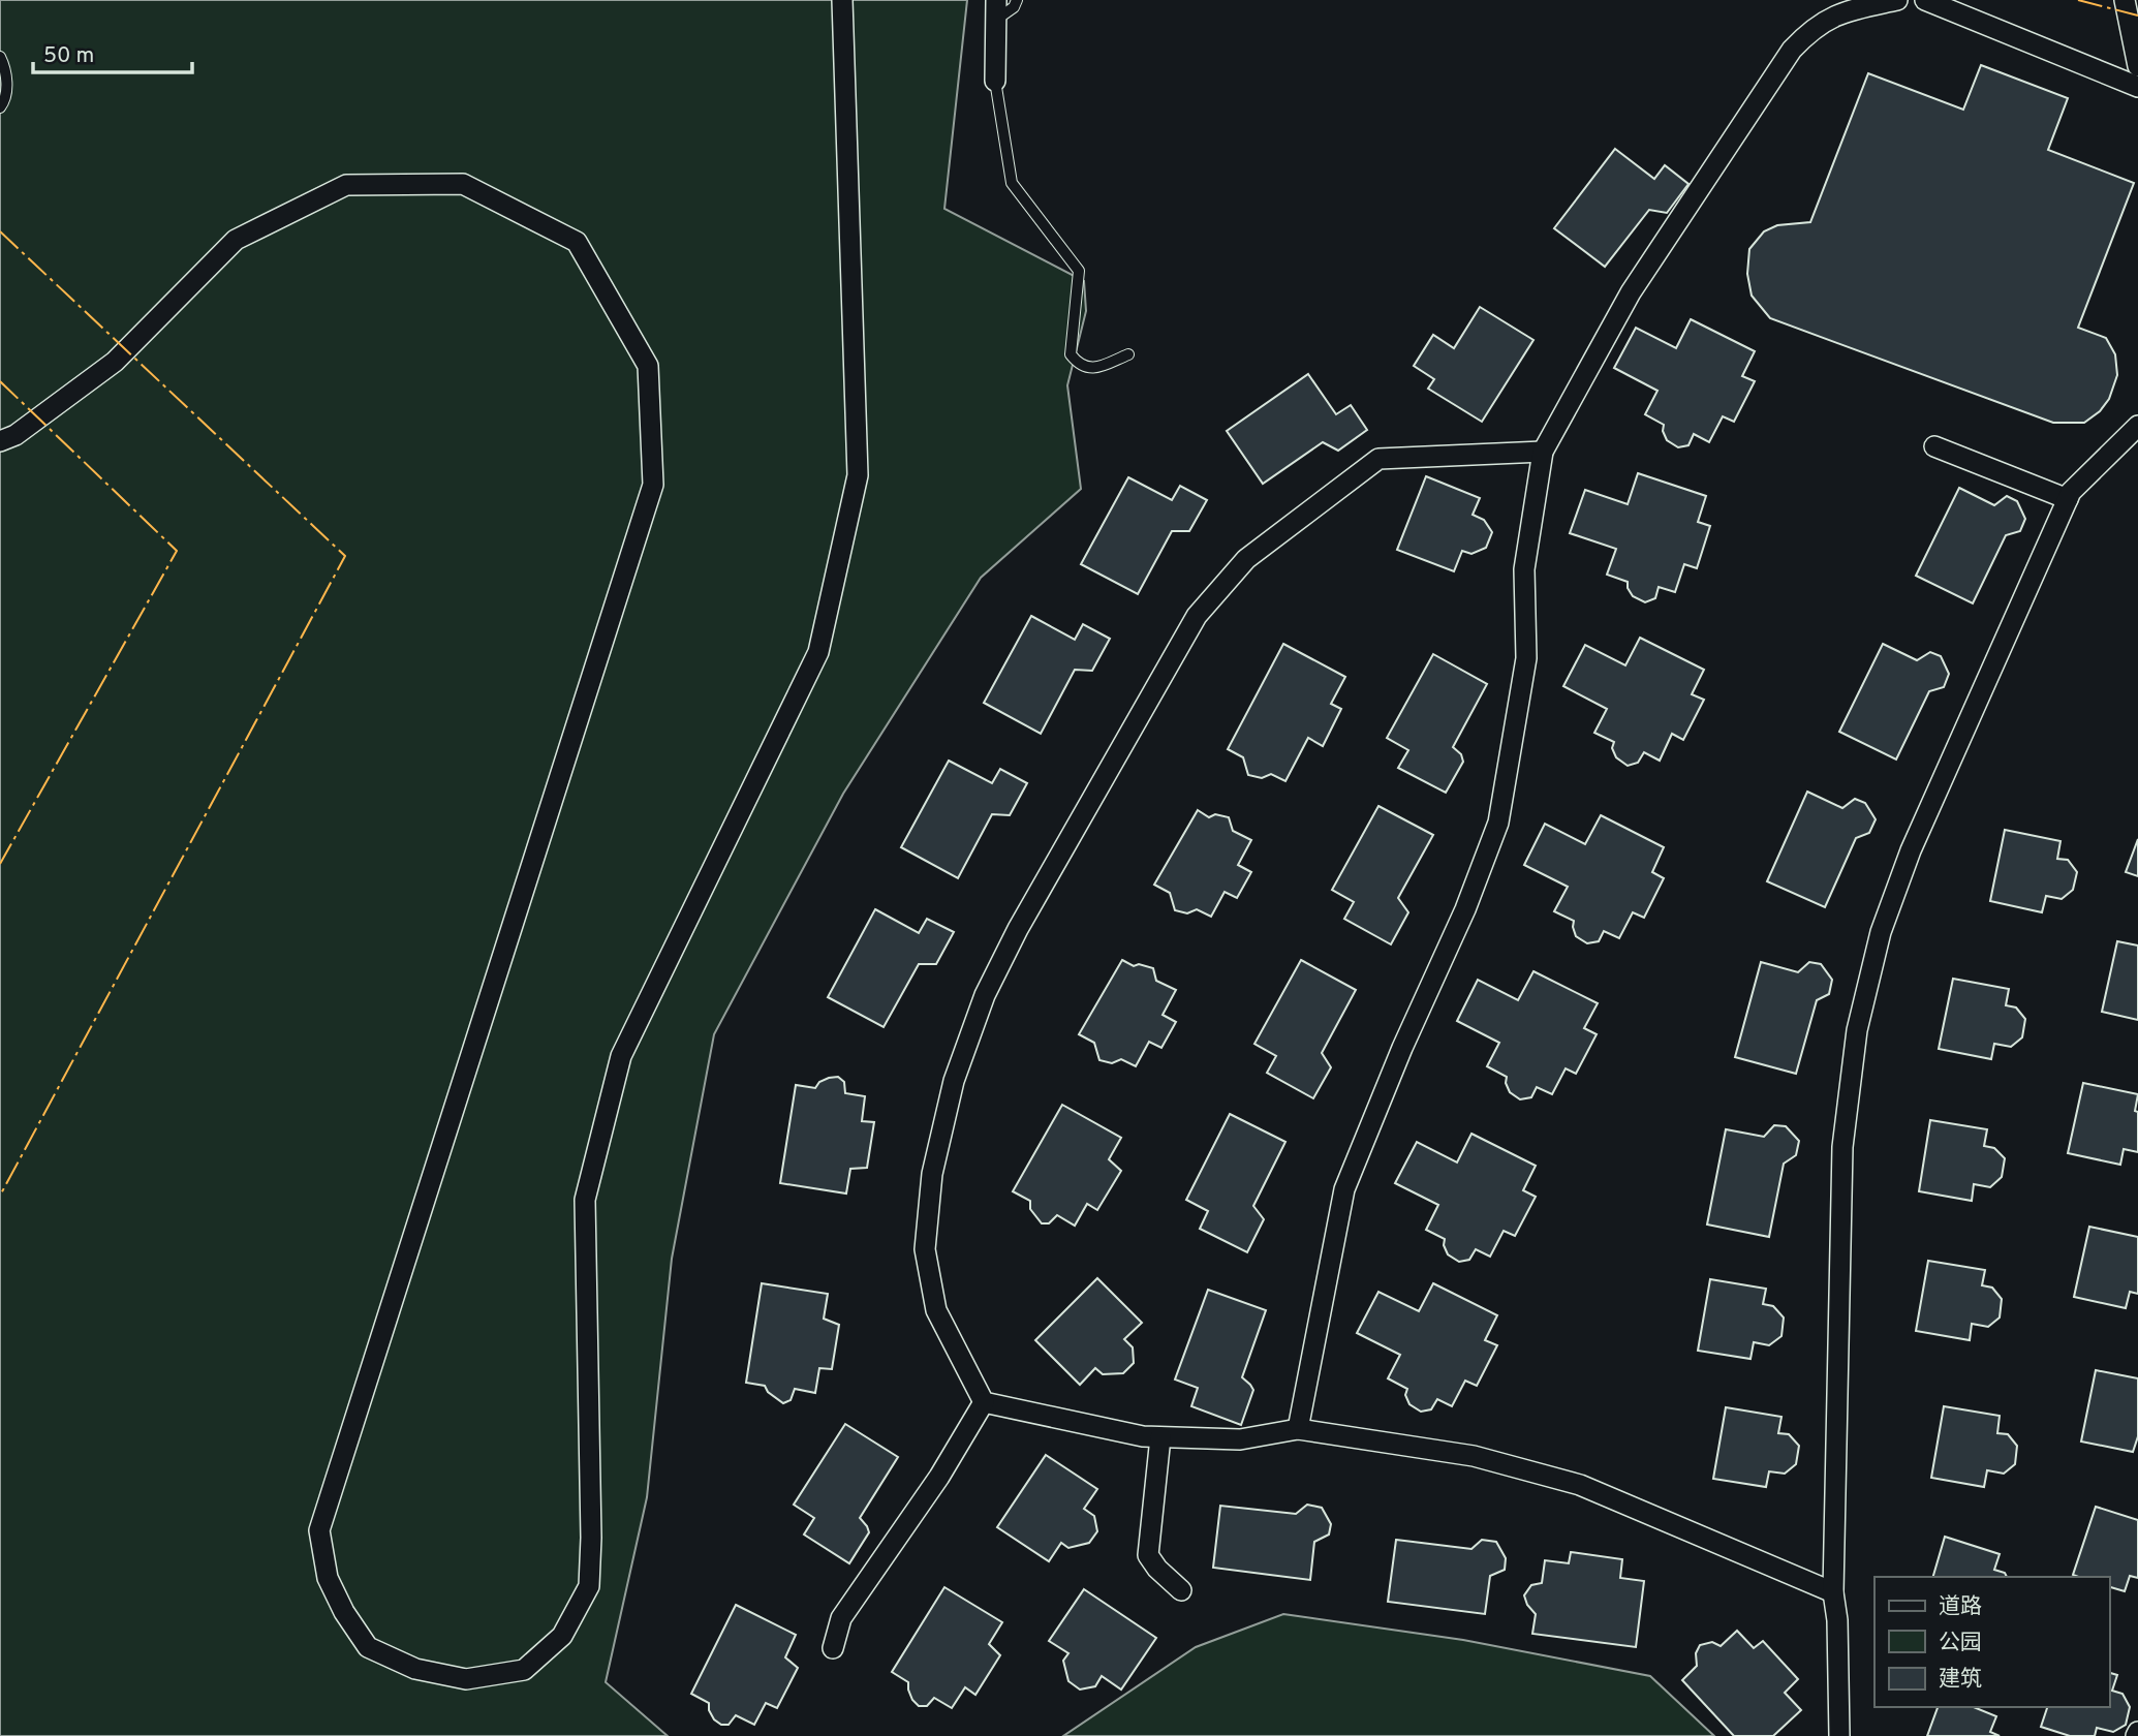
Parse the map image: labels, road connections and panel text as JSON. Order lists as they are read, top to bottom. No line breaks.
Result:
{"legend":["道路","公园","建筑"],"scale_bar":"50 m"}
